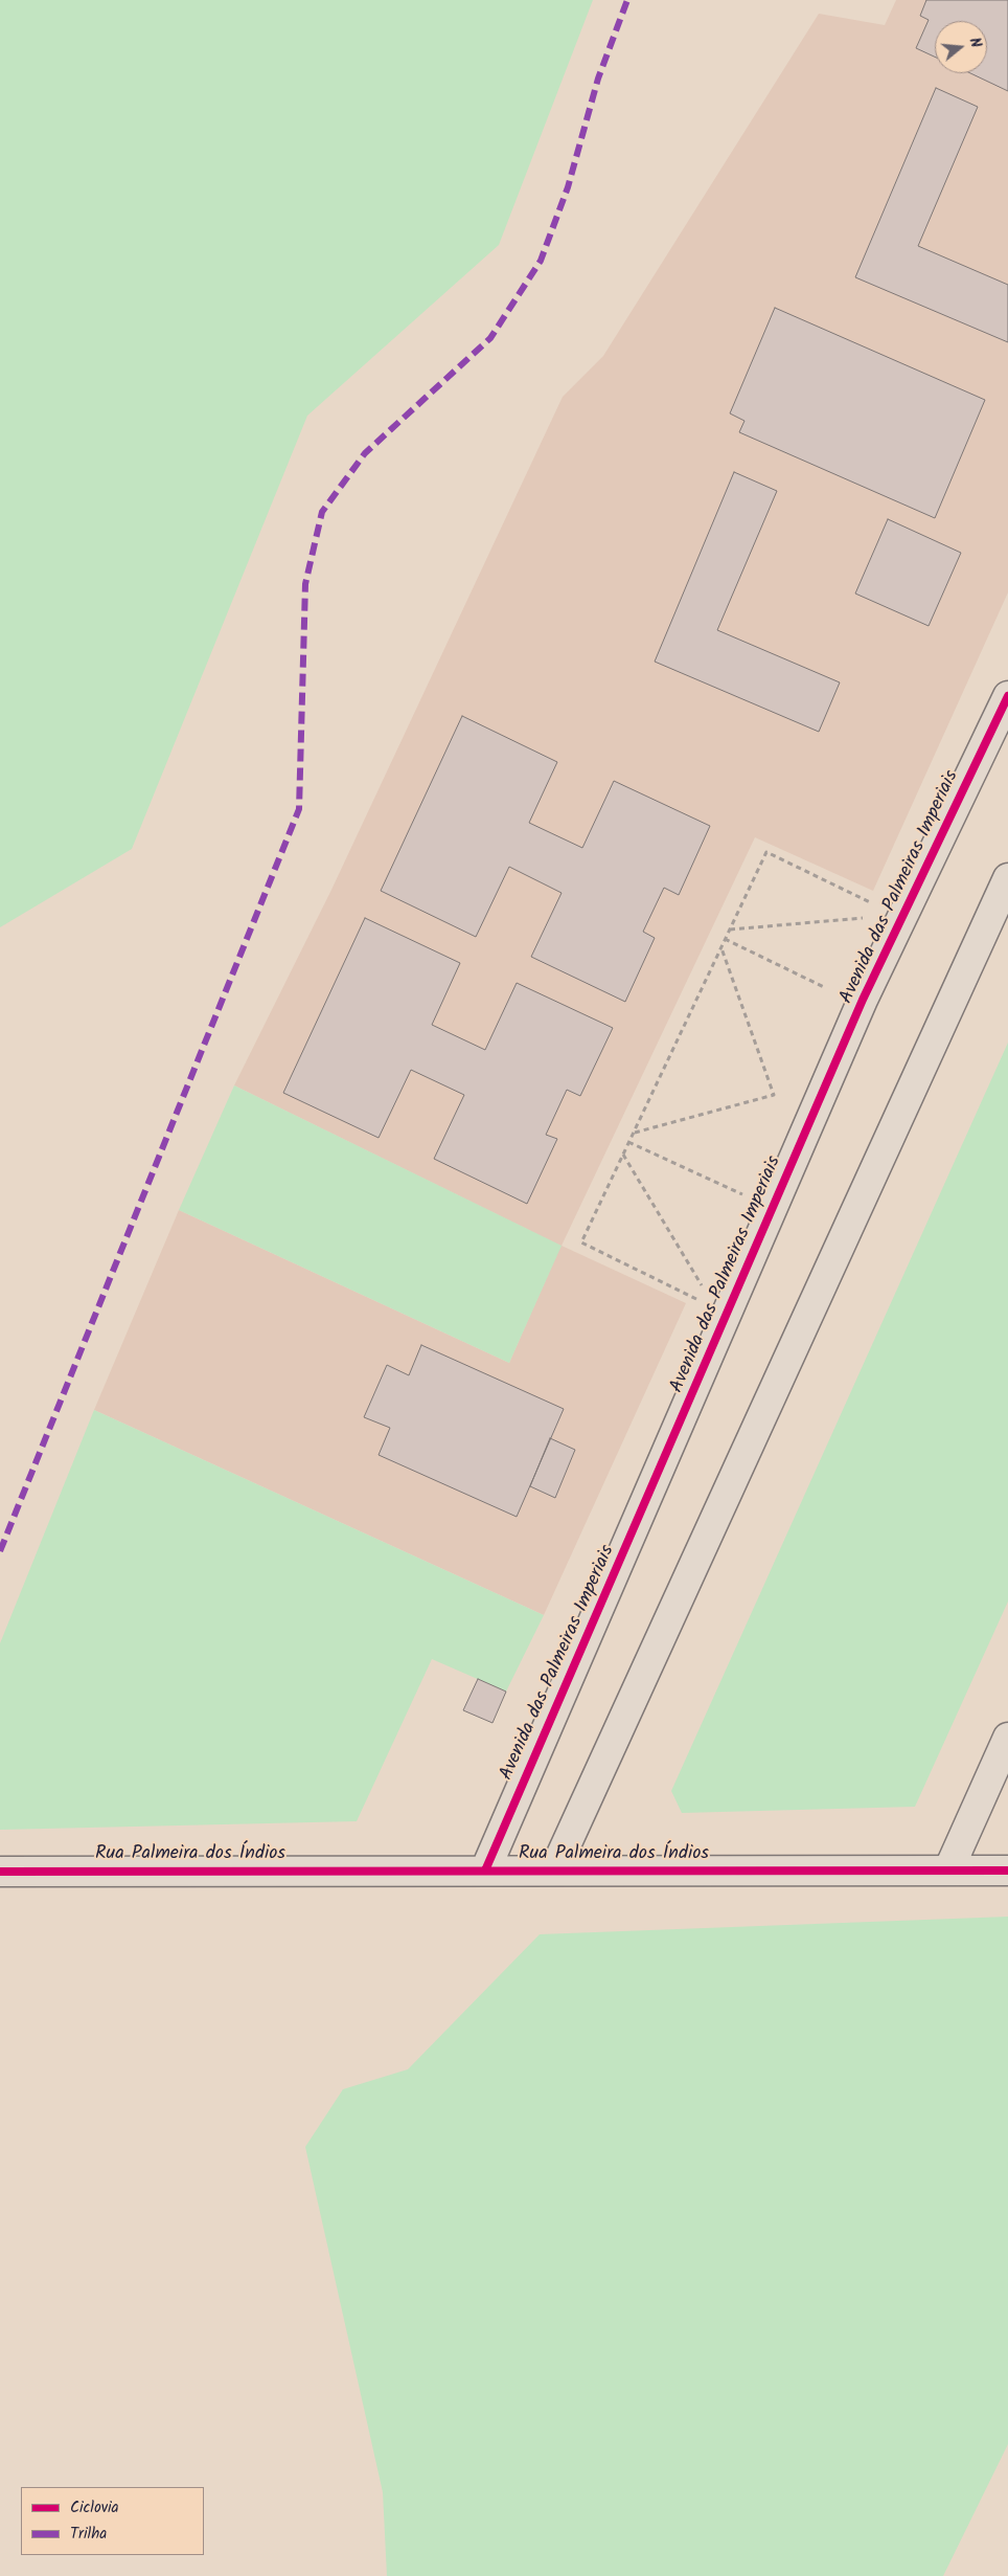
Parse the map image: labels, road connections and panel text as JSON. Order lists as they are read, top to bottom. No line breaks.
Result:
{"streets":{"street":["Avenida das Palmeiras Imperiais","Rua Palmeira dos Índios"]},"crossings":[["Avenida das Palmeiras Imperiais","Rua Palmeira dos Índios"]],"legend":["Ciclovia","Trilha"],"north":"right"}
